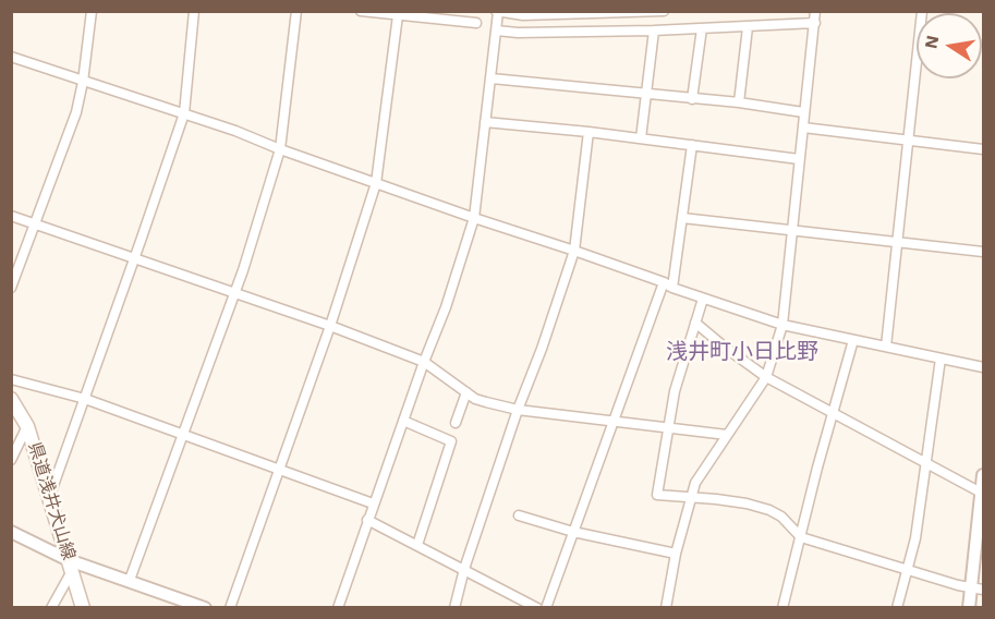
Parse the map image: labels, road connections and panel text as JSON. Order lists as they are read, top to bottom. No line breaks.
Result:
{"streets":{"main road":["県道浅井犬山線"]},"districts":["浅井町小日比野"],"north":"left"}
